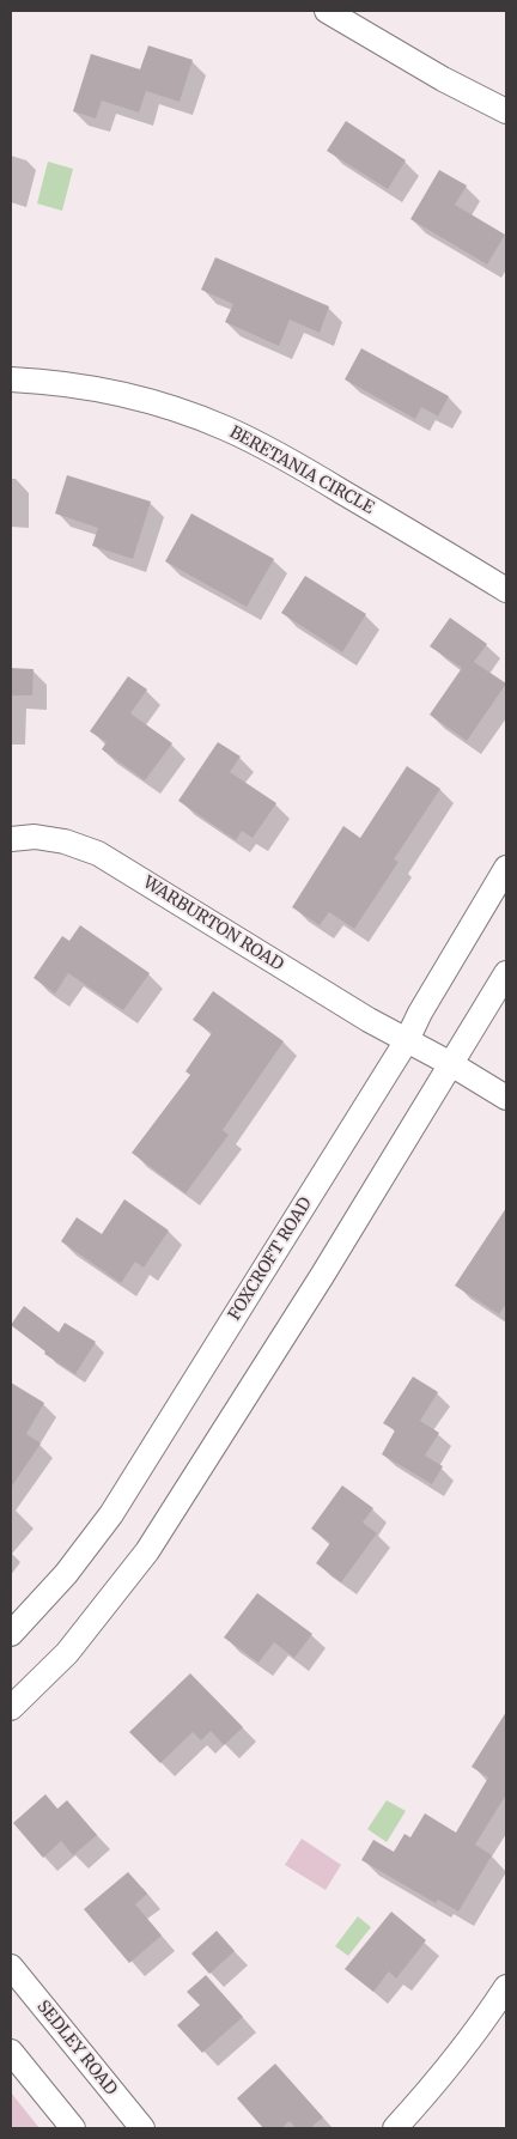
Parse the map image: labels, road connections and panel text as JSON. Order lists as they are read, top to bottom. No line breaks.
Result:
{"streets":{"street":["BERETANIA CIRCLE","WARBURTON ROAD","FOXCROFT ROAD","SEDLEY ROAD"]},"crossings":[["WARBURTON ROAD","FOXCROFT ROAD"]]}
